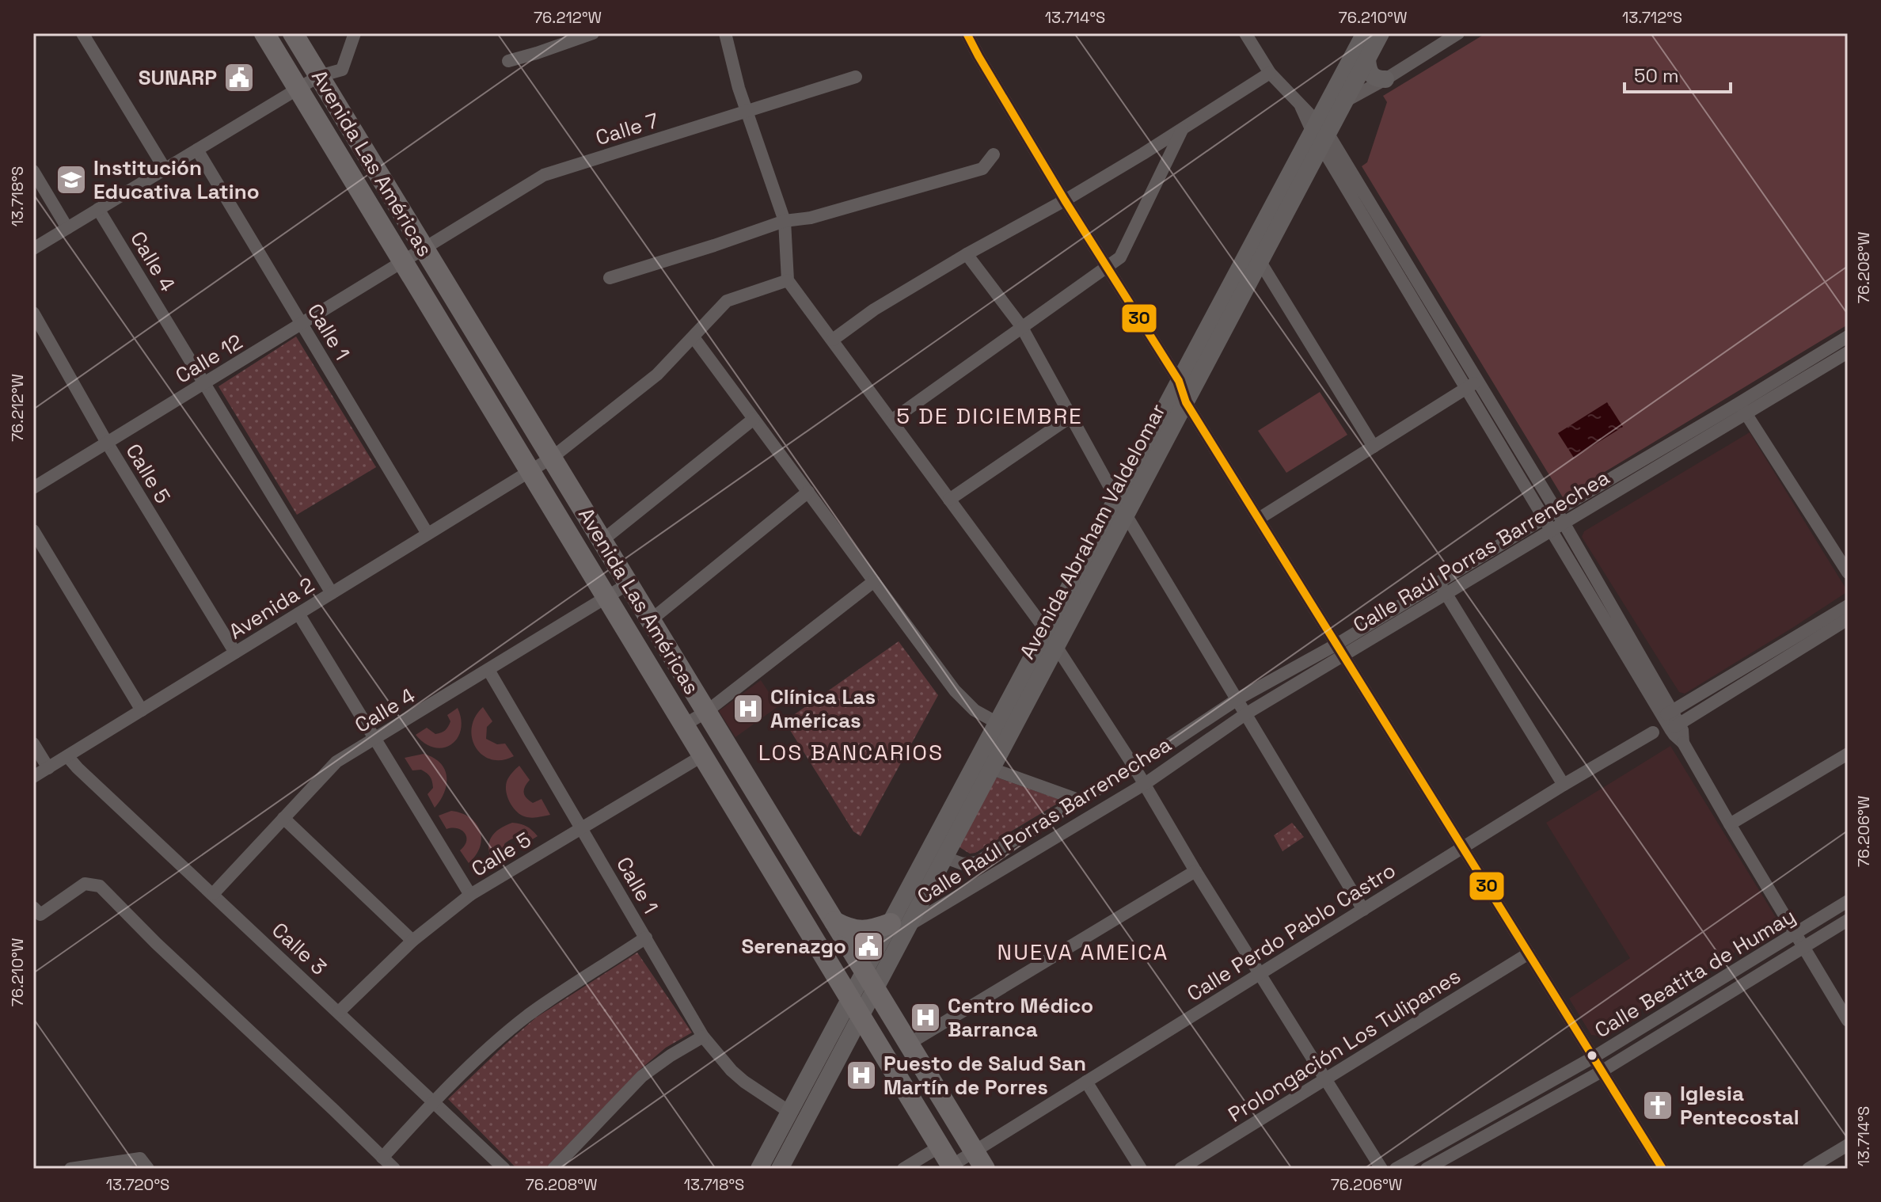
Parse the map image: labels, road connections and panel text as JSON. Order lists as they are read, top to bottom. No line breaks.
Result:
{"streets":{"main road":["Avenida Las Américas"],"street":["Calle 7","Calle 4","Calle 1","Calle 12","Calle 5","Avenida Abraham Valdelomar","Calle Raúl Porras Barrenechea","Avenida 2","Calle Perdo Pablo Castro","Calle 3","Calle Beatita de Humay","Prolongación Los Tulipanes"]},"crossings":[["Calle 7","Avenida Las Américas"],["Calle 7","Calle 12"],["Avenida Las Américas","Calle 4"],["Avenida Las Américas","Calle 12"],["Avenida Las Américas","Calle 5"],["Avenida Las Américas","Avenida Abraham Valdelomar"],["Avenida Las Américas","Avenida 2"],["Avenida Las Américas","Calle Perdo Pablo Castro"],["Calle 4","Calle 1"],["Calle 4","Calle 12"],["Calle 4","Avenida 2"],["Calle 4","Calle 3"],["Calle 1","Calle 12"],["Calle 1","Calle 5"],["Calle 1","Avenida 2"],["Calle 12","Calle 5"],["Calle 5","Avenida 2"],["Calle 5","Calle 3"],["Avenida Abraham Valdelomar","Calle Raúl Porras Barrenechea"],["Avenida 2","Calle 3"]],"districts":["5 DE DICIEMBRE","LOS BANCARIOS","NUEVA AMEICA"],"places":{"public building":["SUNARP","Serenazgo"],"school or university":["Institución Educativa Latino"],"hospital":["Clínica Las Américas","Centro Médico Barranca","Puesto de Salud San Martín de Porres"],"church":["Iglesia Pentecostal"]},"lines":["transit line 30"],"scale_bar":"50 m","coordinates":["76.212°W","13.714°S","76.210°W","13.712°S","13.718°S","76.208°W","76.206°W","13.720°S"]}
